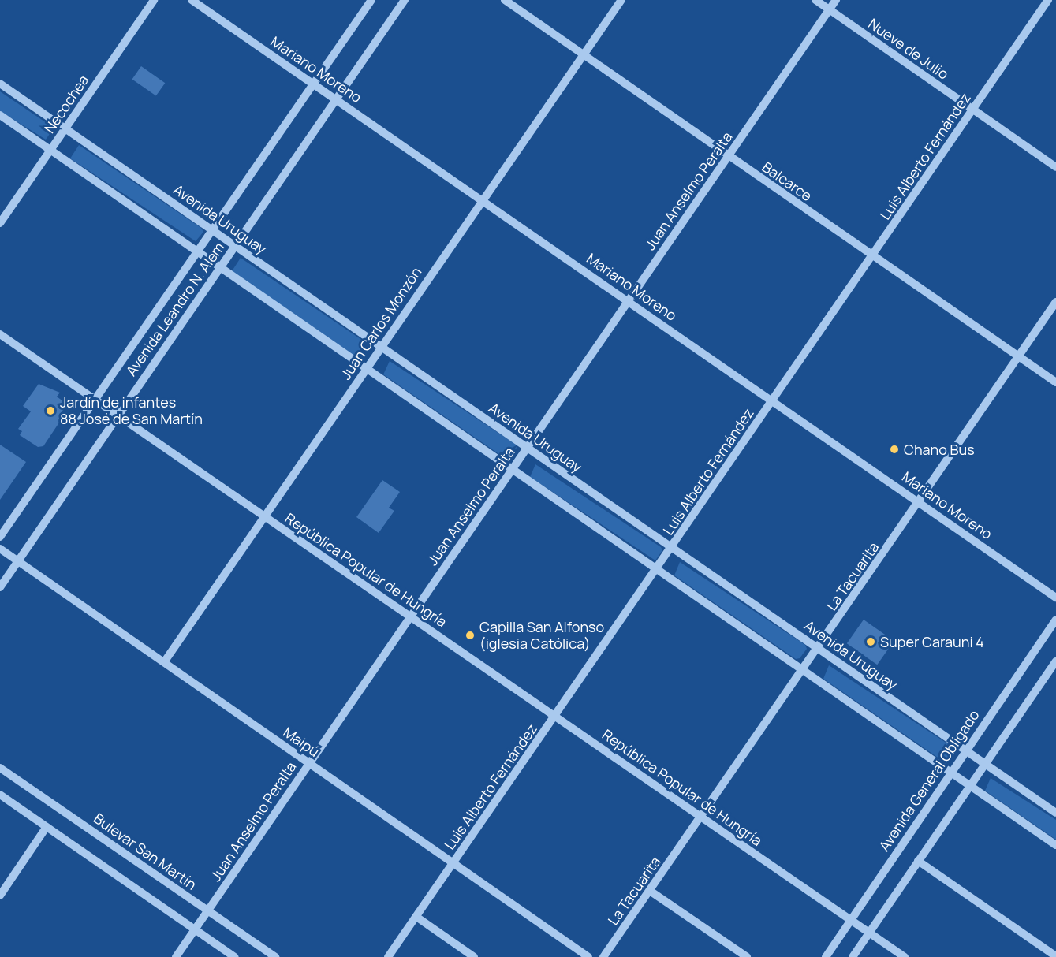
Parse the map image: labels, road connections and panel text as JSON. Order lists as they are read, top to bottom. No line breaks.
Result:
{"streets":{"street":["Nueve de Julio","Mariano Moreno","Necochea","Luis Alberto Fernández","Balcarce","Juan Anselmo Peralta","Avenida Uruguay","Avenida Leandro N. Alem","Juan Carlos Monzón","República Popular de Hungría","La Tacuarita","Maipú","Avenida General Obligado","Bulevar San Martín"]},"crossings":[["Nueve de Julio","Luis Alberto Fernández"],["Nueve de Julio","Juan Anselmo Peralta"],["Mariano Moreno","Luis Alberto Fernández"],["Mariano Moreno","Juan Anselmo Peralta"],["Mariano Moreno","Avenida Leandro N. Alem"],["Mariano Moreno","Juan Carlos Monzón"],["Mariano Moreno","La Tacuarita"],["Necochea","Avenida Uruguay"],["Luis Alberto Fernández","Balcarce"],["Luis Alberto Fernández","Avenida Uruguay"],["Luis Alberto Fernández","República Popular de Hungría"],["Luis Alberto Fernández","Maipú"],["Balcarce","Juan Anselmo Peralta"],["Balcarce","Juan Carlos Monzón"],["Balcarce","La Tacuarita"],["Juan Anselmo Peralta","Avenida Uruguay"],["Juan Anselmo Peralta","República Popular de Hungría"],["Juan Anselmo Peralta","Maipú"],["Juan Anselmo Peralta","Bulevar San Martín"],["Avenida Uruguay","Avenida Leandro N. Alem"],["Avenida Uruguay","Juan Carlos Monzón"],["Avenida Uruguay","La Tacuarita"],["Avenida Uruguay","Avenida General Obligado"],["Avenida Leandro N. Alem","República Popular de Hungría"],["Avenida Leandro N. Alem","Maipú"],["Juan Carlos Monzón","República Popular de Hungría"],["Juan Carlos Monzón","Maipú"],["República Popular de Hungría","La Tacuarita"],["República Popular de Hungría","Avenida General Obligado"]],"places":["Jardín de infantes 88 José de San Martín","Chano Bus","Capilla San Alfonso (iglesia Católica)","Super Carauni 4"]}
